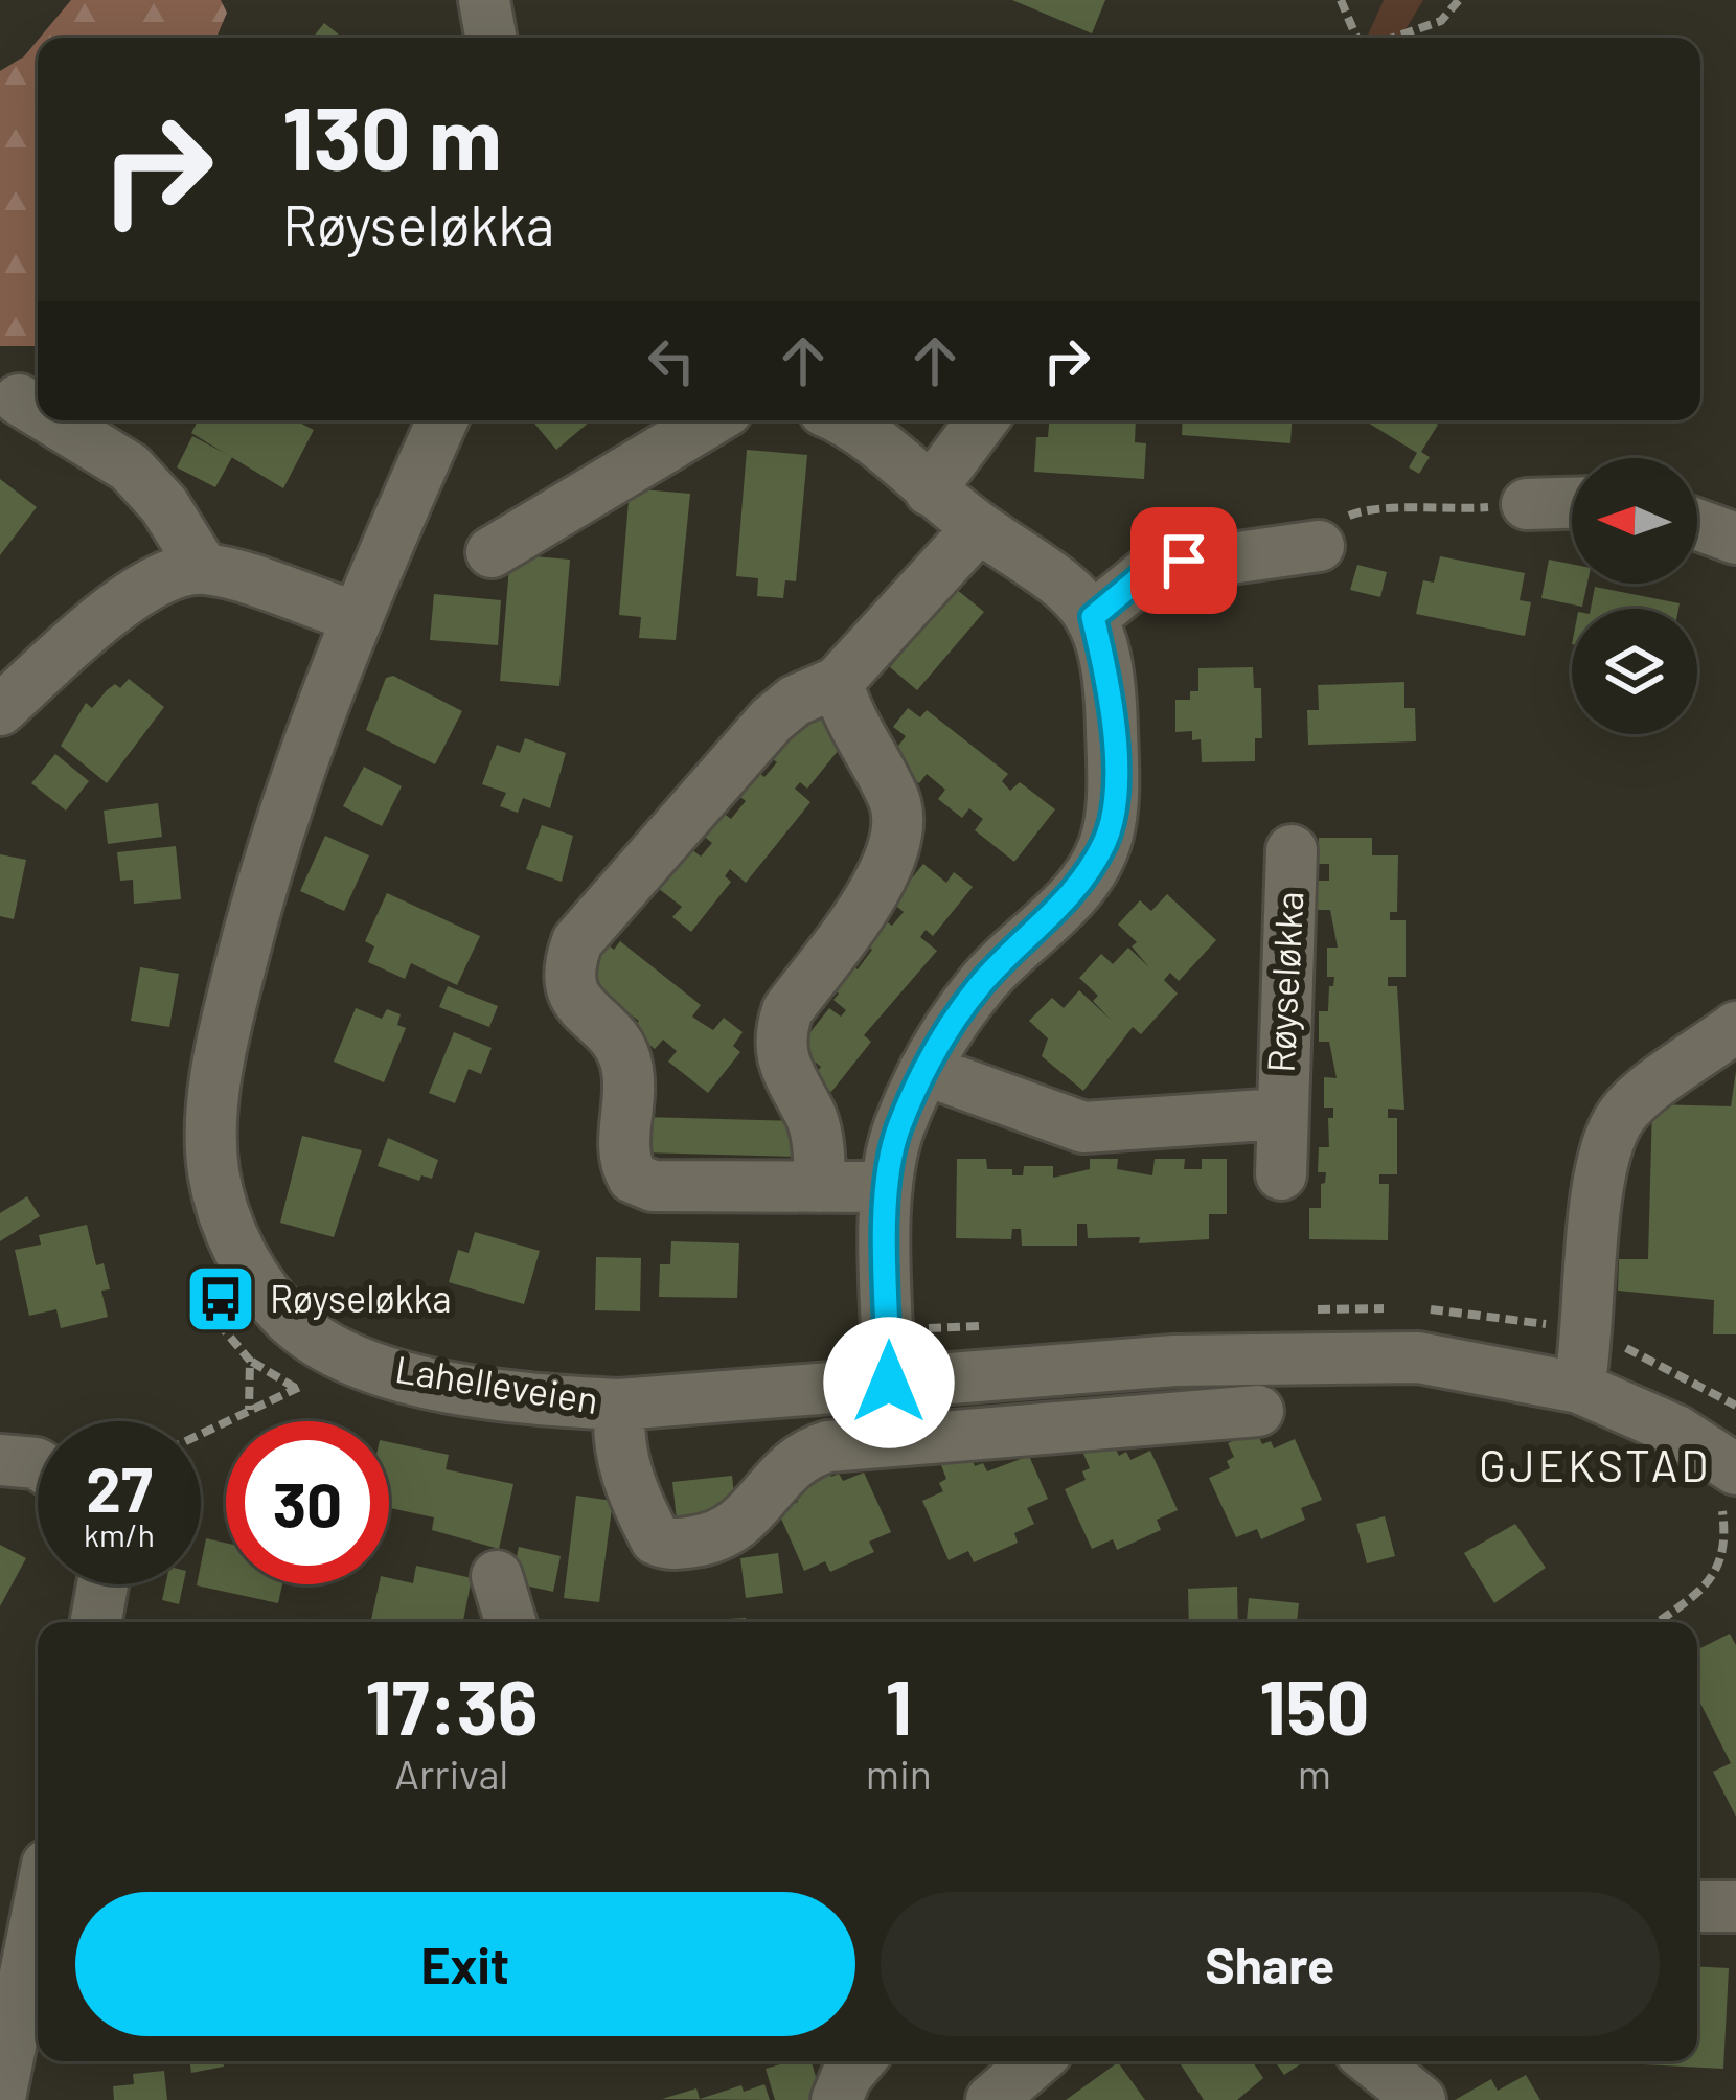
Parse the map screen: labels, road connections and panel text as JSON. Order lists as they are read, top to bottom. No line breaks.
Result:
{"streets":{"street":["Røyseløkka","Lahelleveien"]},"districts":["GJEKSTAD"],"places":{"bus stop":["Røyseløkka"]},"north":"left","page":{"turn":["130 m","Røyseløkka"],"speed":"27 km/h","limit":"30","eta":["17:36","Arrival","1","min","150","m"],"buttons":["Exit","Share"]}}
